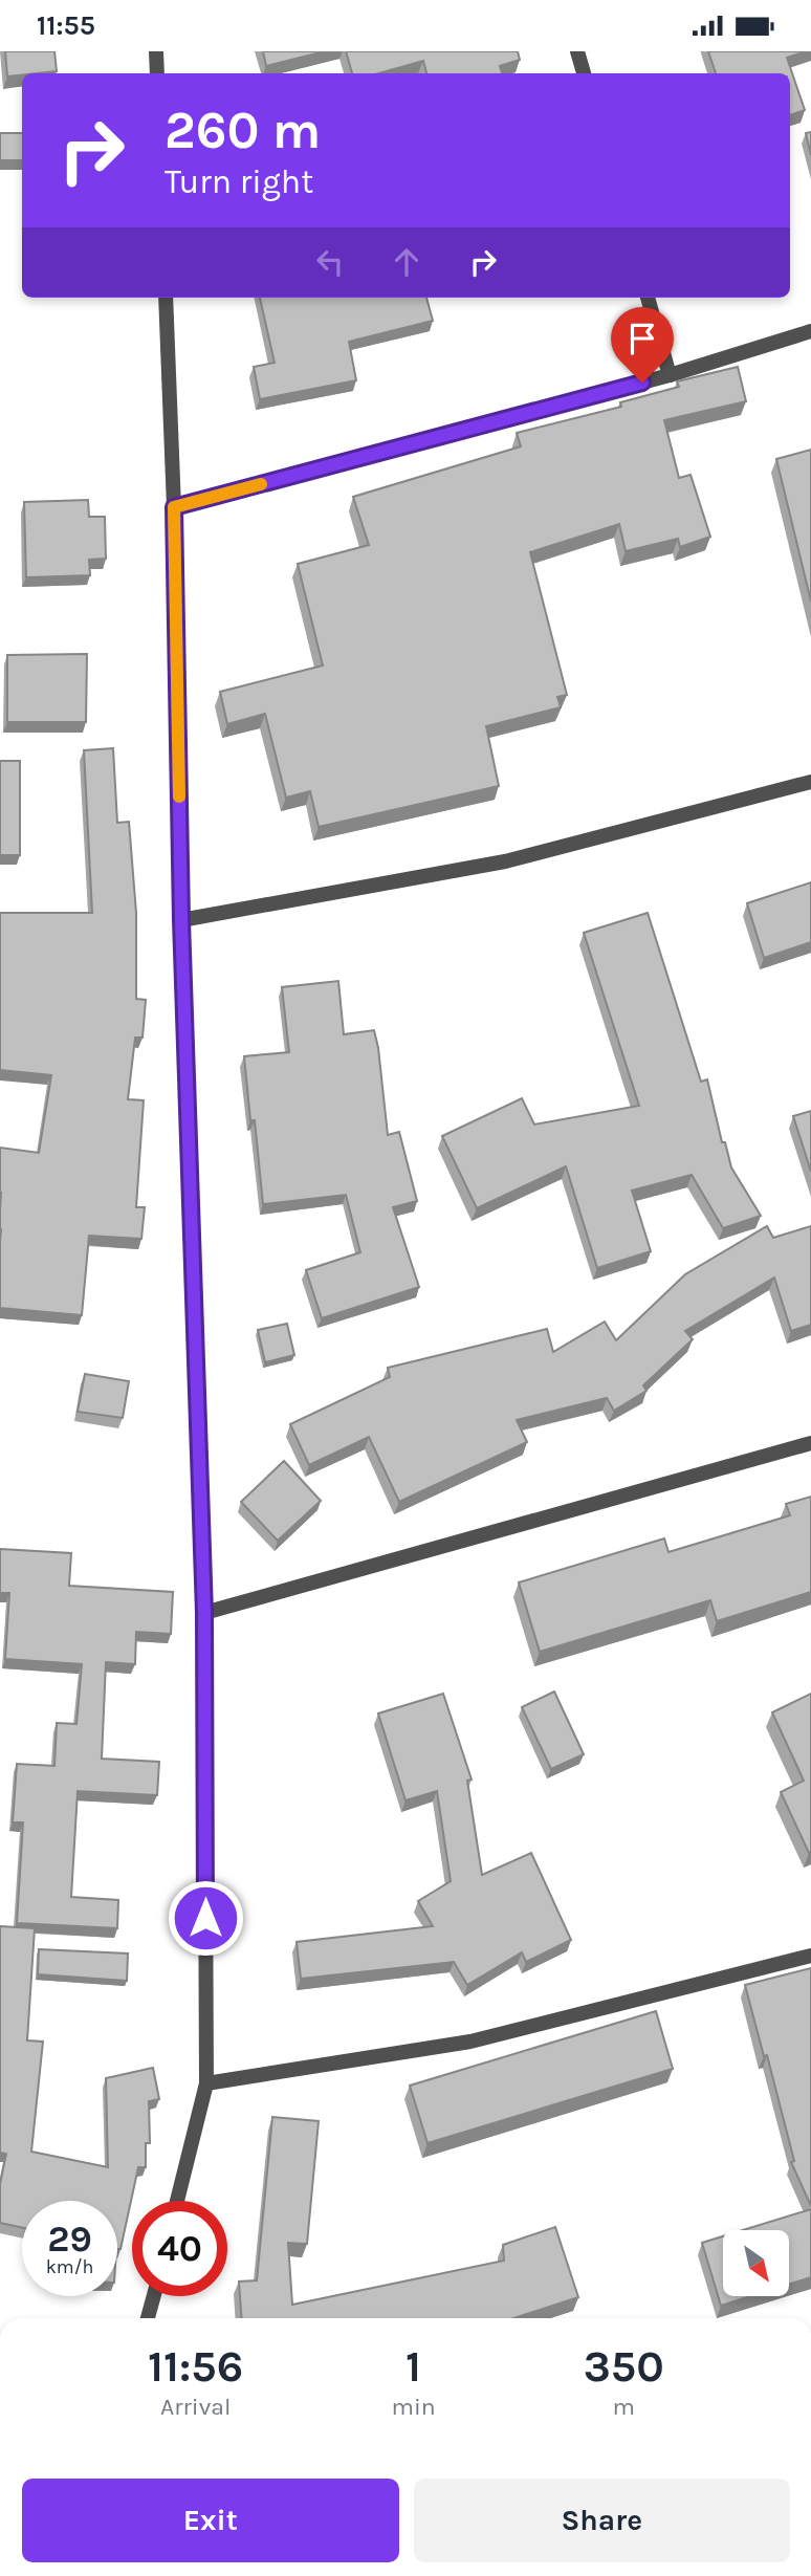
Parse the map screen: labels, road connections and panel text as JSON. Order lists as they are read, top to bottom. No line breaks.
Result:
{"north":"bottom right","page":{"status":"11:55","turn":["260 m","Turn right"],"speed":"29 km/h","limit":"40","eta":["11:56","Arrival","1","min","350","m"],"buttons":["Exit","Share"]}}
